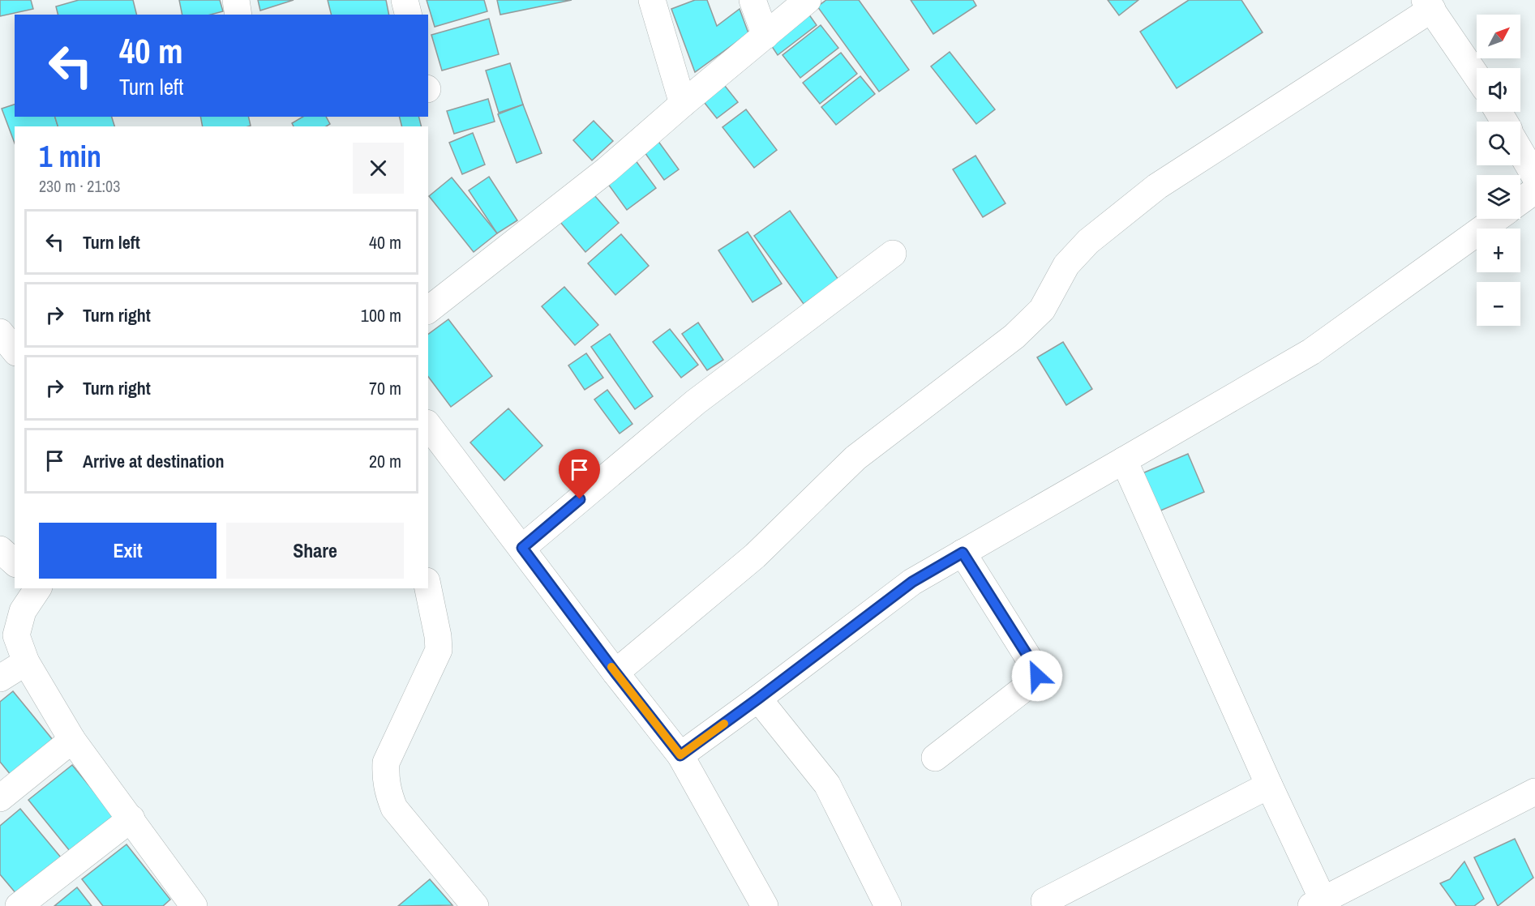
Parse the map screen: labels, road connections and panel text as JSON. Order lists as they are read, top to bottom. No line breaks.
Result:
{"north":"top right","page":{"map_buttons":["+","−"],"turn":["40 m","Turn left"],"heading":["1 min","230 m · 21:03"],"list":[{"name":"Turn left","value":"40 m"},{"name":"Turn right","value":"100 m"},{"name":"Turn right","value":"70 m"},{"name":"Arrive at destination","value":"20 m"}],"buttons":["Exit","Share"]}}
